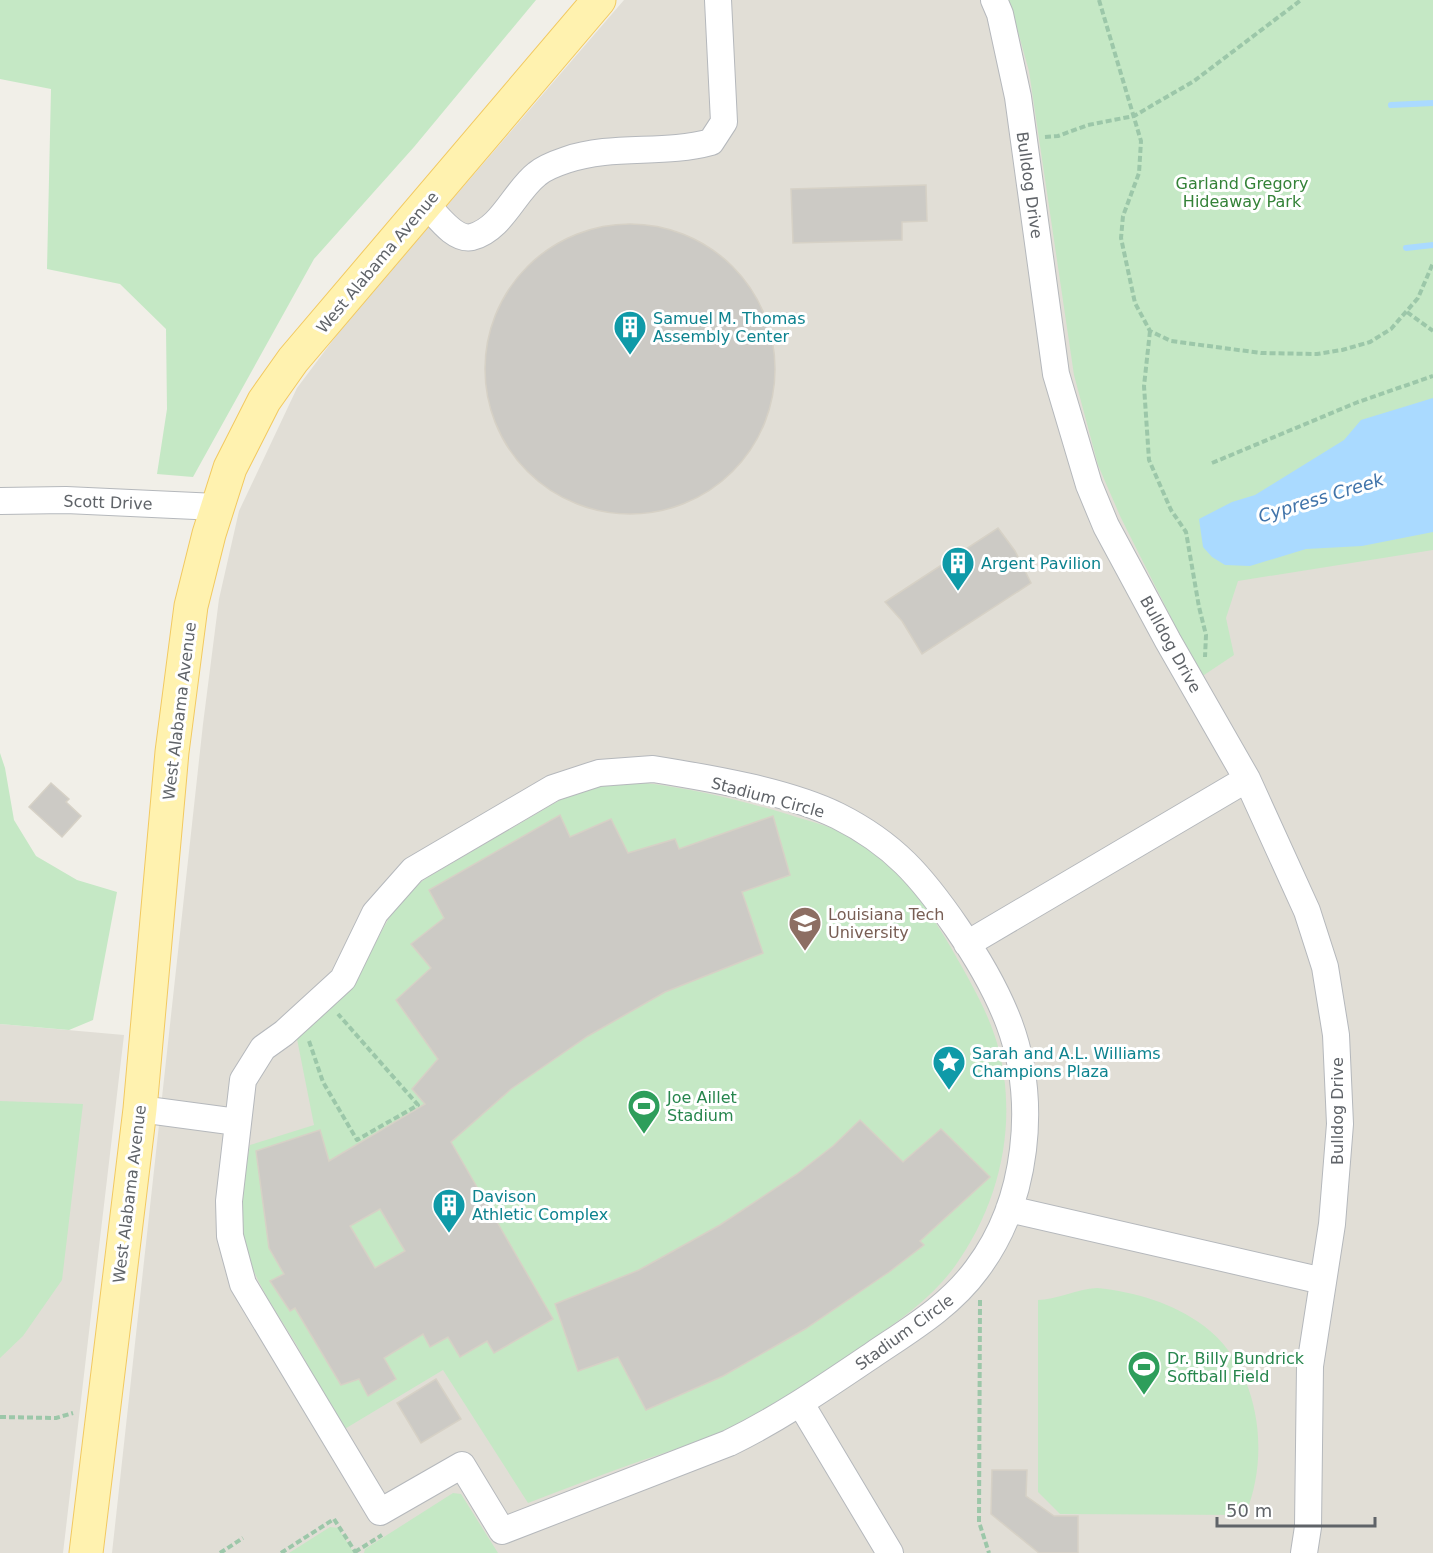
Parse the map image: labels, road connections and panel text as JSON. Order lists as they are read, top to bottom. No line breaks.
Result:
{"streets":{"main road":["West Alabama Avenue"],"street":["Bulldog Drive","Scott Drive","Stadium Circle"]},"crossings":[["West Alabama Avenue","Scott Drive"]],"water":["Cypress Creek"],"parks":["Garland Gregory Hideaway Park"],"places":{"building":["Samuel M. Thomas Assembly Center","Argent Pavilion","Davison Athletic Complex"],"school or university":["Louisiana Tech University"],"place":["Sarah and A.L. Williams Champions Plaza"],"sports":["Joe Aillet Stadium","Dr. Billy Bundrick Softball Field"]},"scale_bar":"50 m"}
